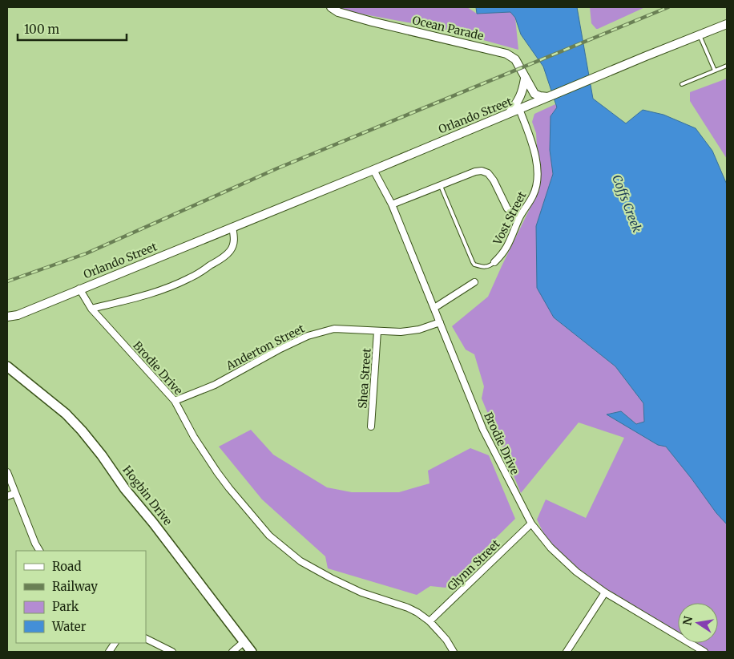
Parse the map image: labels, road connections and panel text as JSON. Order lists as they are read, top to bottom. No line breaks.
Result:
{"streets":{"main road":["Hogbin Drive"],"street":["Ocean Parade","Orlando Street","Vost Street","Anderton Street","Brodie Drive","Shea Street","Glynn Street"]},"crossings":[["Ocean Parade","Orlando Street"],["Orlando Street","Vost Street"],["Orlando Street","Brodie Drive"],["Anderton Street","Brodie Drive"],["Anderton Street","Shea Street"],["Brodie Drive","Glynn Street"]],"water":["Coffs Creek"],"legend":["Road","Railway","Park","Water"],"scale_bar":"100 m","north":"left"}
